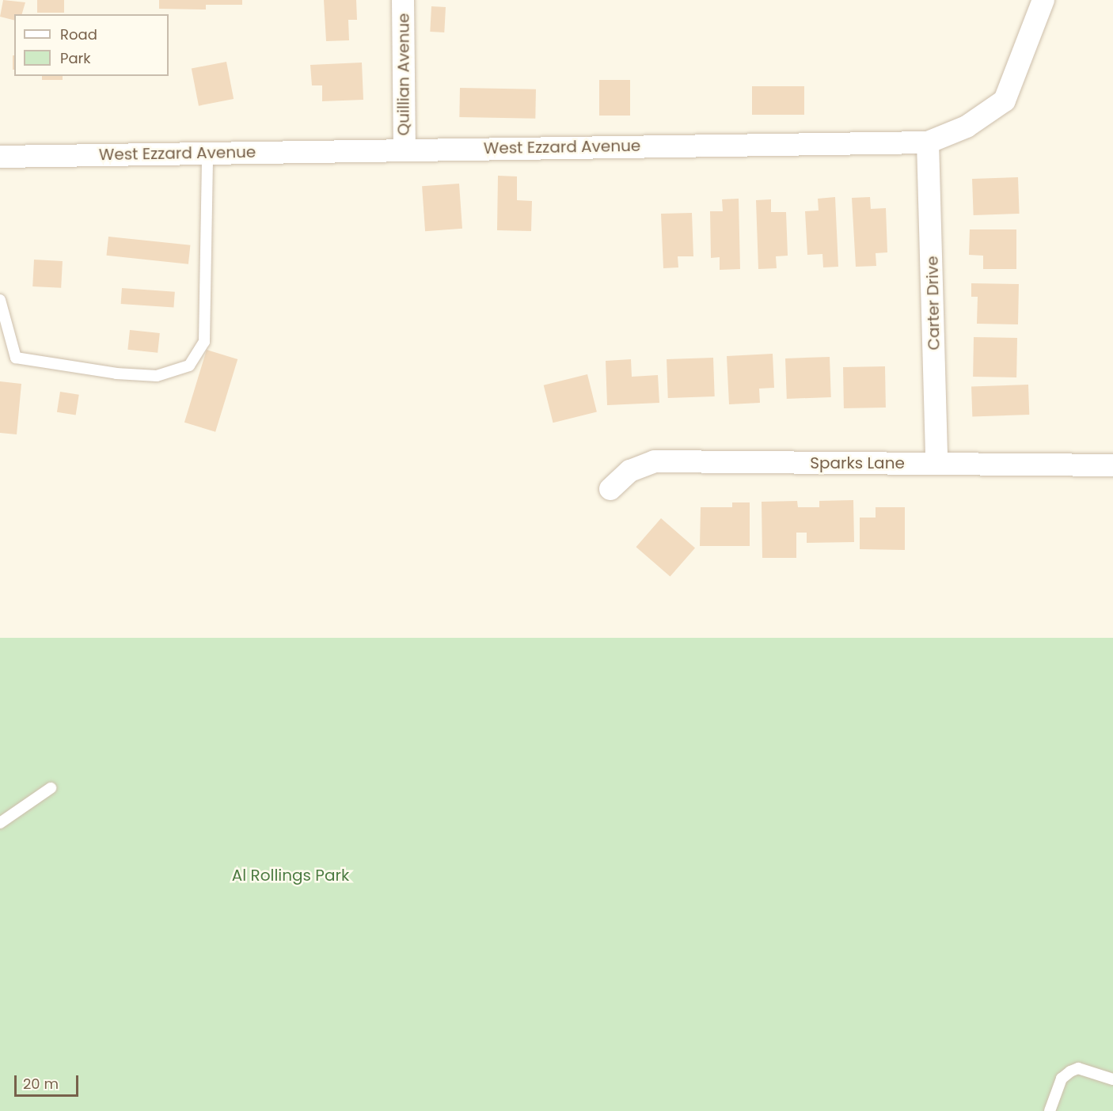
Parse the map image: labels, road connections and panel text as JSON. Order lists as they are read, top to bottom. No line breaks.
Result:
{"streets":{"street":["Quillian Avenue","West Ezzard Avenue","Carter Drive","Sparks Lane"]},"crossings":[["Quillian Avenue","West Ezzard Avenue"],["West Ezzard Avenue","Carter Drive"],["Carter Drive","Sparks Lane"]],"parks":["Al Rollings Park"],"legend":["Road","Park"],"scale_bar":"20 m"}
